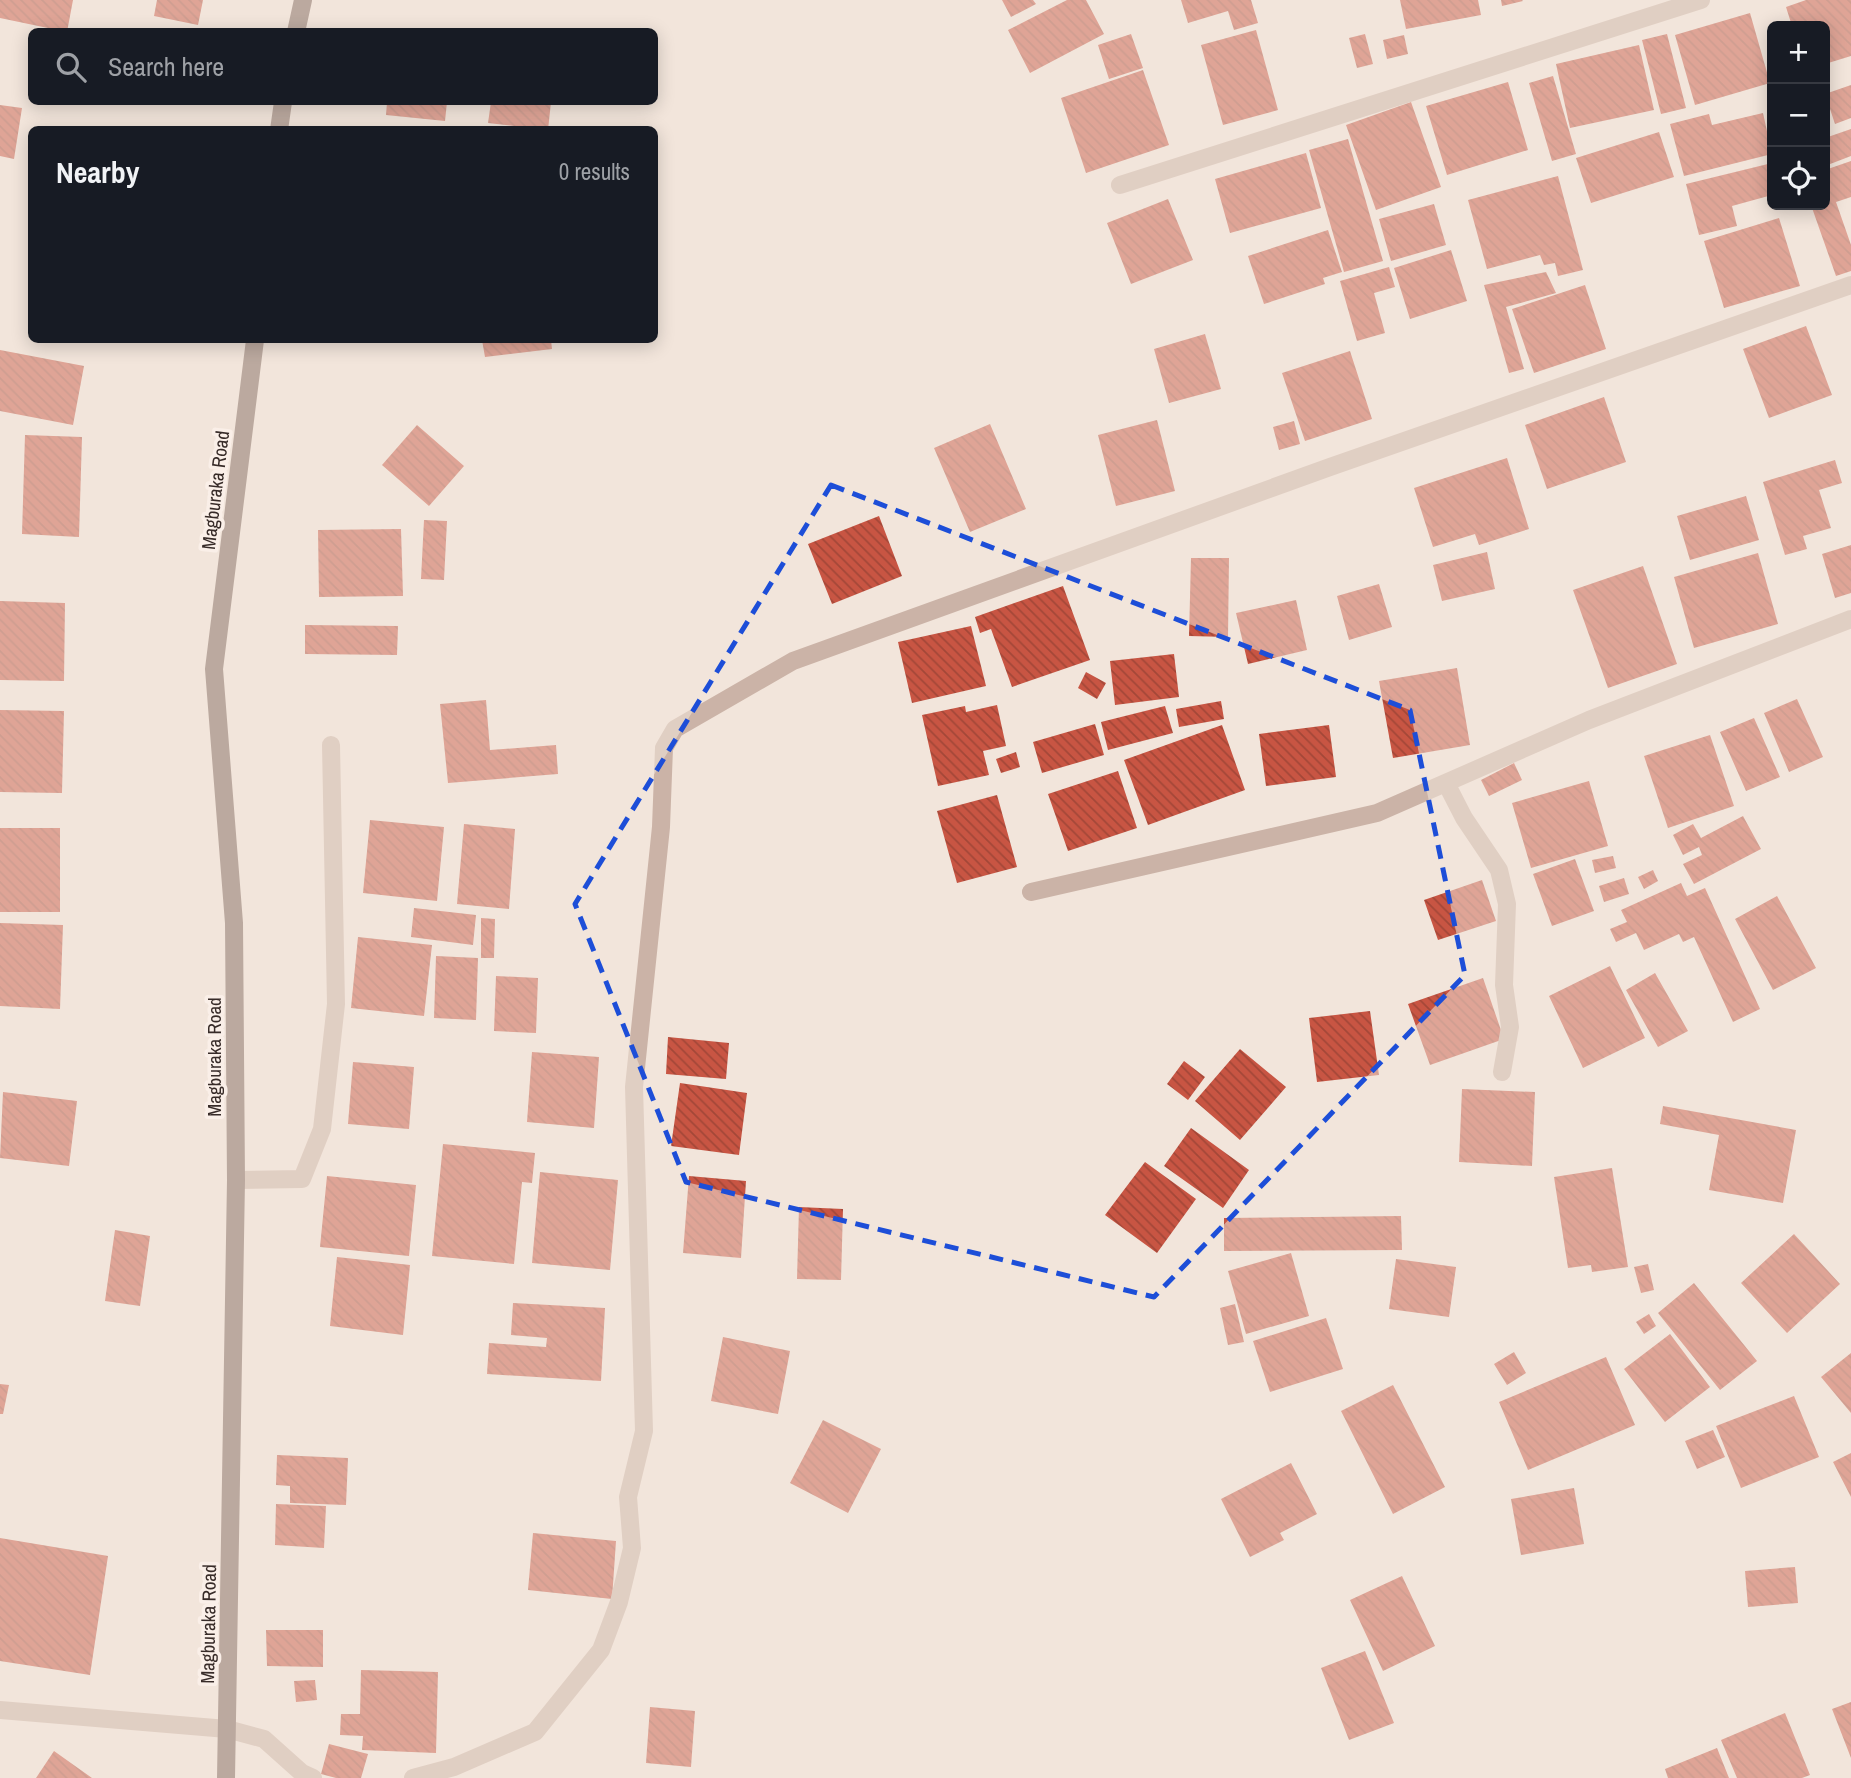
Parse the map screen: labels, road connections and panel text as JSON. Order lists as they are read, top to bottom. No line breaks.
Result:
{"streets":{"main road":["Magburaka Road"]},"page":{"map_buttons":["+","−"],"search":"Search here","heading":["Nearby","0 results"]}}
